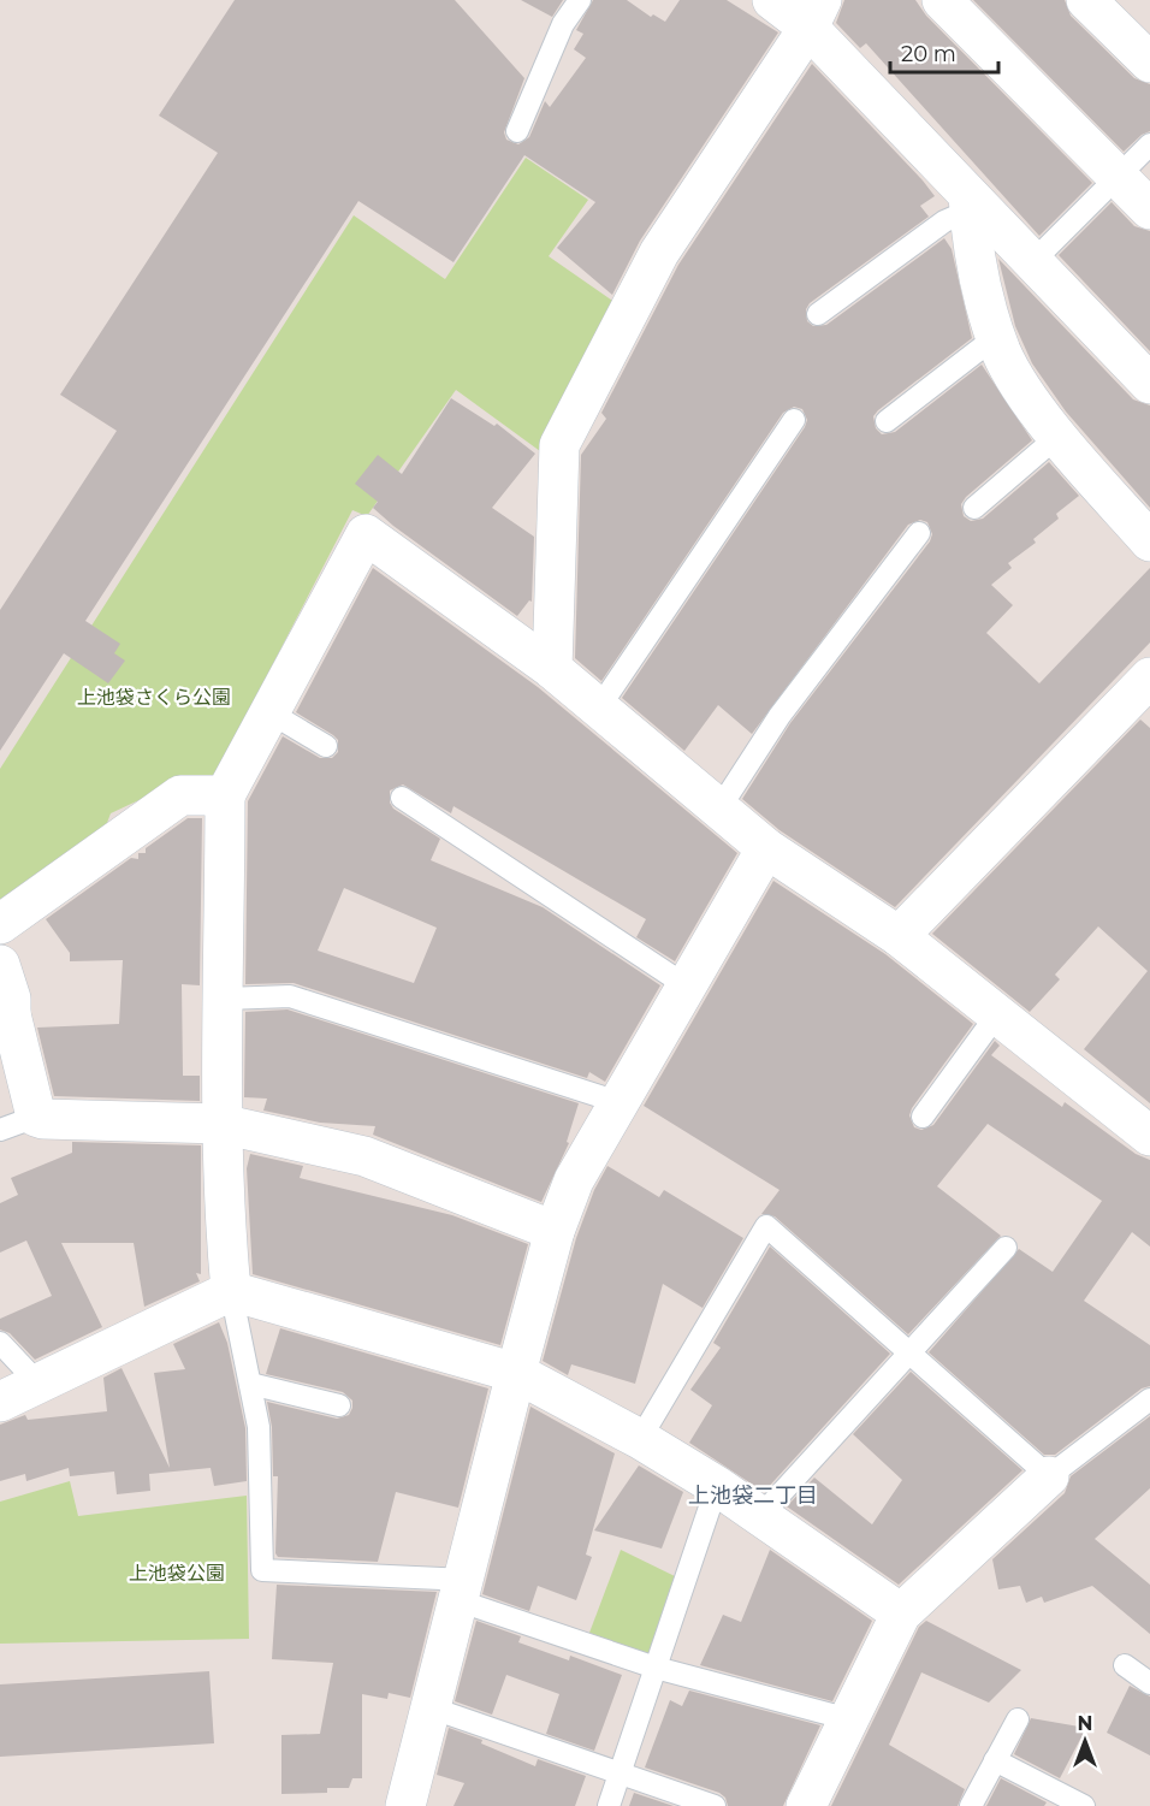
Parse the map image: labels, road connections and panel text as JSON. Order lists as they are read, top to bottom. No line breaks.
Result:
{"districts":["上池袋二丁目"],"parks":["上池袋さくら公園","上池袋公園"],"scale_bar":"20 m","north":"top"}
